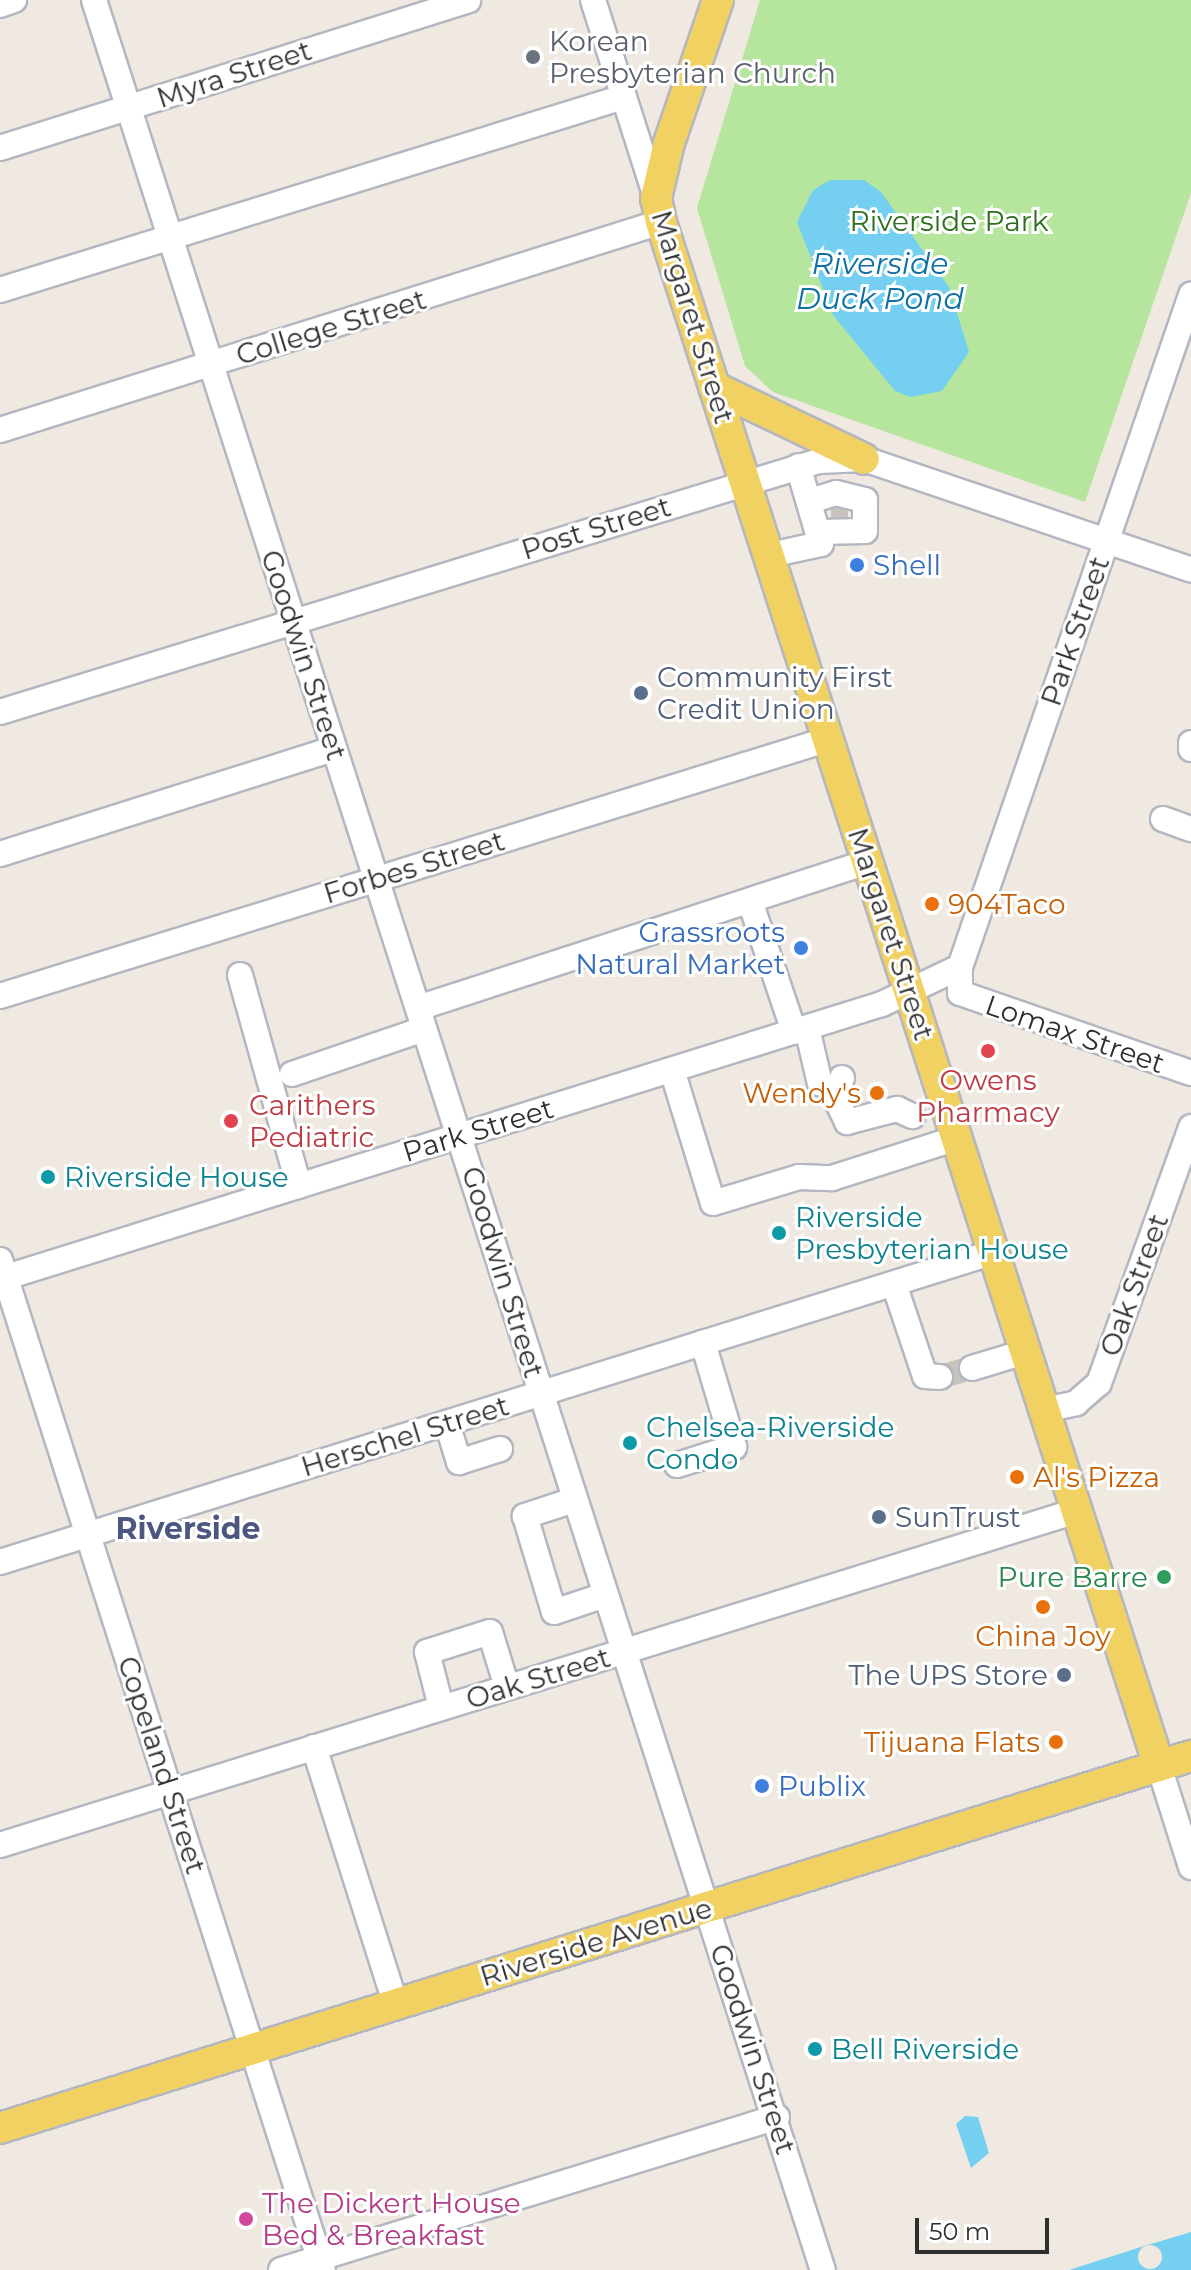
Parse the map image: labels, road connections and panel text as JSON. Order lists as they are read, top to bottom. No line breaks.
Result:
{"streets":{"main road":["Margaret Street","Riverside Avenue"],"street":["Myra Street","College Street","Post Street","Park Street","Goodwin Street","Forbes Street","Lomax Street","Oak Street","Herschel Street","Copeland Street"]},"crossings":[["Myra Street","Goodwin Street"],["Margaret Street","College Street"],["Margaret Street","Post Street"],["Margaret Street","Park Street"],["Margaret Street","Forbes Street"],["Margaret Street","Oak Street"],["Margaret Street","Herschel Street"],["Margaret Street","Riverside Avenue"],["College Street","Goodwin Street"],["Post Street","Park Street"],["Post Street","Goodwin Street"],["Park Street","Goodwin Street"],["Park Street","Lomax Street"],["Park Street","Copeland Street"],["Goodwin Street","Forbes Street"],["Goodwin Street","Oak Street"],["Goodwin Street","Herschel Street"],["Goodwin Street","Riverside Avenue"],["Oak Street","Copeland Street"],["Herschel Street","Copeland Street"],["Copeland Street","Riverside Avenue"]],"districts":["Riverside"],"water":["Riverside Duck Pond"],"parks":["Riverside Park"],"places":["Korean Presbyterian Church","Shell","Community First Credit Union","904Taco","Grassroots Natural Market","Owens Pharmacy","Wendy's","Carithers Pediatric","Riverside House","Riverside Presbyterian House","Chelsea-Riverside Condo","Al's Pizza","SunTrust","Pure Barre","China Joy","The UPS Store","Tijuana Flats","Publix","Bell Riverside","The Dickert House Bed & Breakfast"],"scale_bar":"50 m"}
